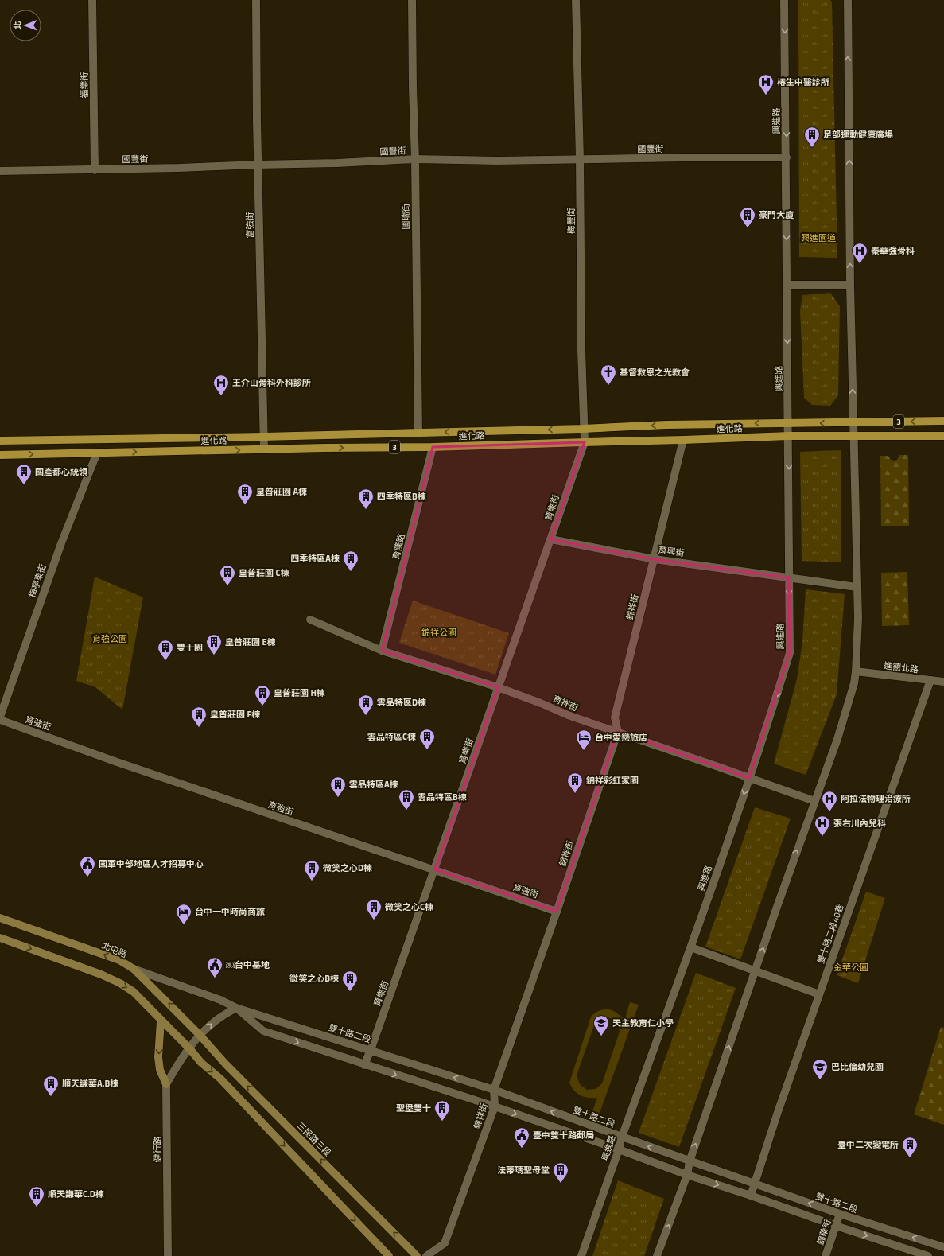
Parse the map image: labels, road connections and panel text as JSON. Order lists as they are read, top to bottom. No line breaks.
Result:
{"streets":{"main road":["3","進化路","北屯路","三民路三段"],"street":["福樂街","興進路","國豐街","國瑞街","梅豐街","富強街","育樂街","育隆路","育興街","梅亭東街","錦祥街","進德北路","育祥街","育強街","雙十路二段40巷","雙十路二段","健行路","錦華街"]},"crossings":[["福樂街","國豐街"],["興進路","國豐街"],["興進路","進化路"],["興進路","育興街"],["興進路","育祥街"],["興進路","雙十路二段"],["國豐街","國瑞街"],["國豐街","梅豐街"],["國豐街","富強街"],["國瑞街","進化路"],["梅豐街","進化路"],["梅豐街","育樂街"],["富強街","進化路"],["進化路","育樂街"],["進化路","育隆路"],["進化路","梅亭東街"],["進化路","錦祥街"],["育樂街","育興街"],["育樂街","育祥街"],["育樂街","育強街"],["育樂街","雙十路二段"],["育隆路","育祥街"],["育興街","錦祥街"],["錦祥街","育祥街"],["錦祥街","育強街"],["錦祥街","雙十路二段"],["進德北路","雙十路二段40巷"],["雙十路二段40巷","雙十路二段"],["北屯路","雙十路二段"],["北屯路","三民路三段"],["雙十路二段","錦華街"]],"parks":["興進園道","錦祥公園","育強公園","金華公園"],"places":{"hospital":["椿生中醫診所","秦華強骨科","王介山骨科外科診所","阿拉法物理治療所","張右川內兒科"],"building":["足部運動健康廣場","豪門大廈","國產都心統領","皇普莊園 A棟","四季特區B棟","四季特區A棟","皇普莊園 C棟","皇普莊園 E棟","雙十園","皇普莊園 H棟","雲品特區D棟","皇普莊園 F棟","雲品特區C棟","錦祥彩虹家園","雲品特區A棟","雲品特區B棟","微笑之心D棟","微笑之心C棟","微笑之心B棟","順天謙華A.B棟","聖堡雙十","臺中二次變電所","法蒂瑪聖母堂","順天謙華C.D棟"],"church":["基督救恩之光教會"],"hotel":["台中愛戀旅店","台中一中時尚商旅"],"public building":["國軍中部地區人才招募中心","￼台中基地","臺中雙十路郵局"],"school or university":["天主教育仁小學","巴比倫幼兒園"]},"north":"left"}
